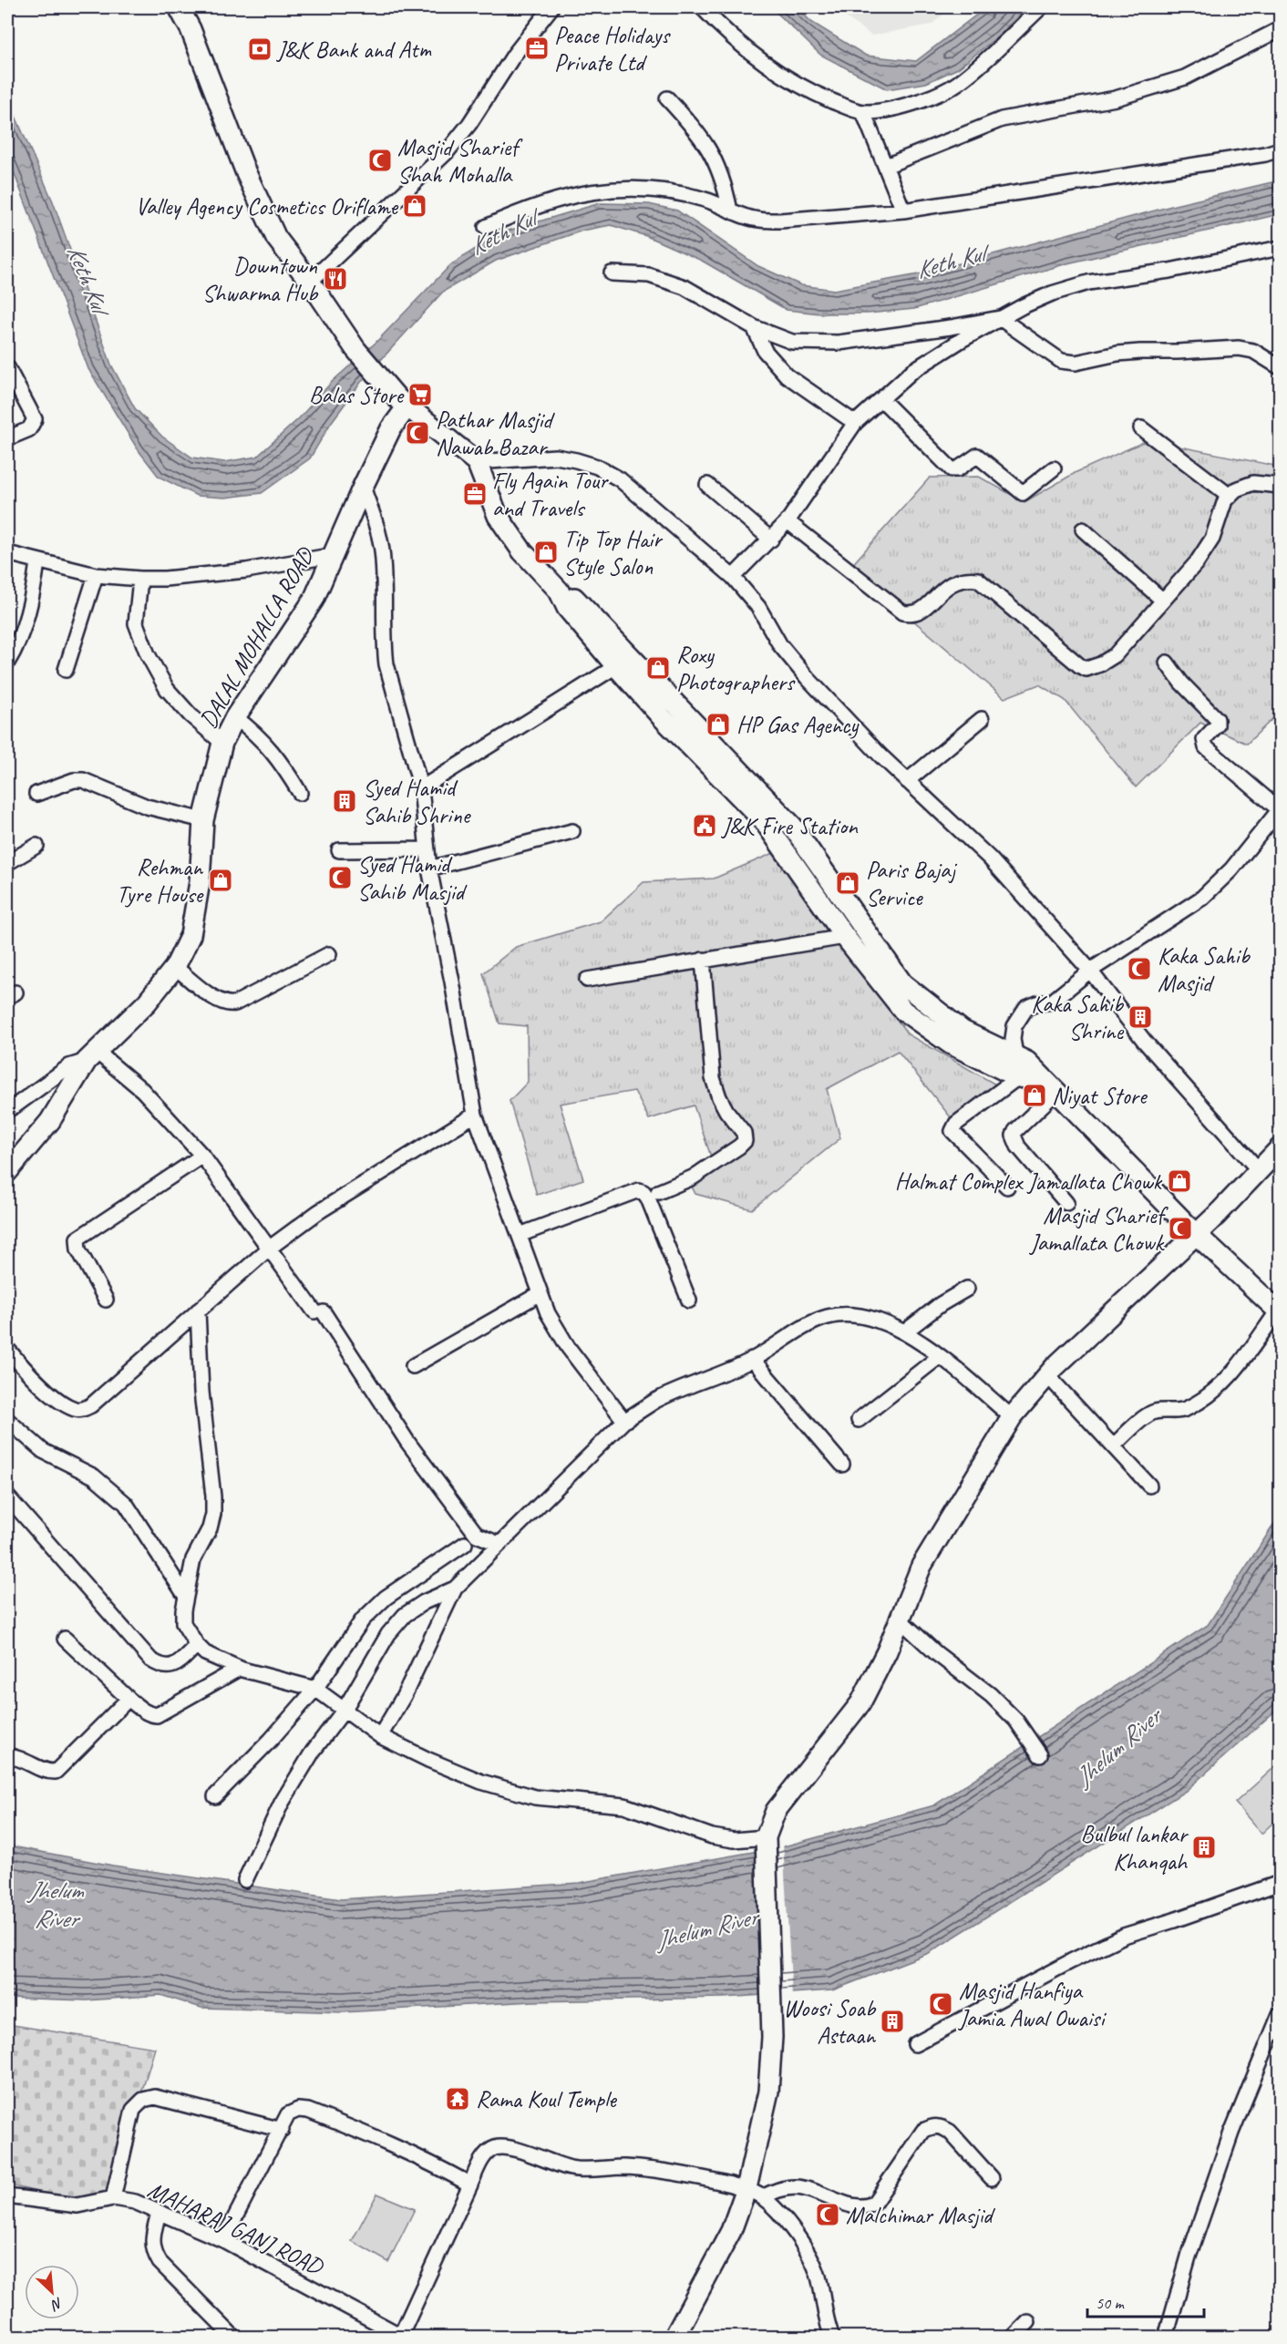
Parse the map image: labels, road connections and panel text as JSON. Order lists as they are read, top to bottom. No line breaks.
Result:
{"streets":{"main road":["DALAL MOHALLA ROAD"],"street":["MAHARAJ GANJ ROAD"]},"water":["Keth Kul","Jhelum River"],"places":{"office":["Peace Holidays Private Ltd","Fly Again Tour and Travels"],"bank":["J&K Bank and Atm"],"mosque":["Masjid Sharief Shah Mohalla","Pathar Masjid Nawab Bazar","Syed Hamid Sahib Masjid","Kaka Sahib Masjid","Masjid Sharief Jamallata Chowk","Masjid Hanfiya Jamia Awal Owaisi","Malchimar Masjid"],"shop":["Valley Agency Cosmetics Oriflame","Tip Top Hair Style Salon","Roxy Photographers","HP Gas Agency","Rehman Tyre House","Paris Bajaj Service","Niyat Store","Halmat Complex Jamallata Chowk"],"restaurant":["Downtown Shwarma Hub"],"supermarket":["Balas Store"],"building":["Syed Hamid Sahib Shrine","Kaka Sahib Shrine","Bulbul lankar Khanqah","Woosi Soab Astaan"],"public building":["J&K Fire Station"],"temple":["Rama Koul Temple"]},"scale_bar":"50 m","north":"bottom right"}
